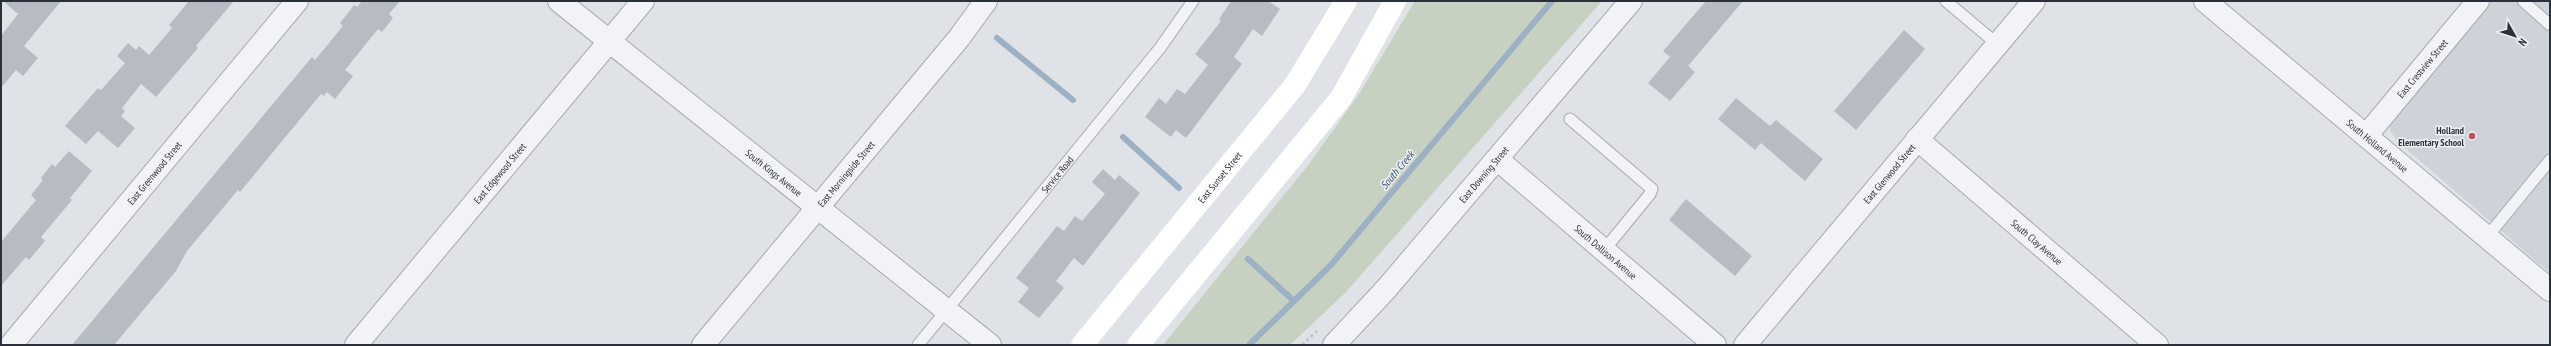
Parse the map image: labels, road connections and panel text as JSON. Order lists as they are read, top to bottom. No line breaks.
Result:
{"streets":{"main road":["East Sunset Street"],"street":["East Crestview Street","South Holland Avenue","East Glenwood Street","East Greenwood Street","East Edgewood Street","South Kings Avenue","East Morningside Street","East Downing Street","South Clay Avenue","South Dollison Avenue"],"lane":["Service Road"]},"crossings":[["East Crestview Street","South Holland Avenue"],["East Glenwood Street","South Clay Avenue"],["East Edgewood Street","South Kings Avenue"],["South Kings Avenue","East Morningside Street"],["South Kings Avenue","Service Road"],["East Downing Street","South Dollison Avenue"]],"water":["South Creek"],"places":["Holland Elementary School"],"north":"bottom right"}
